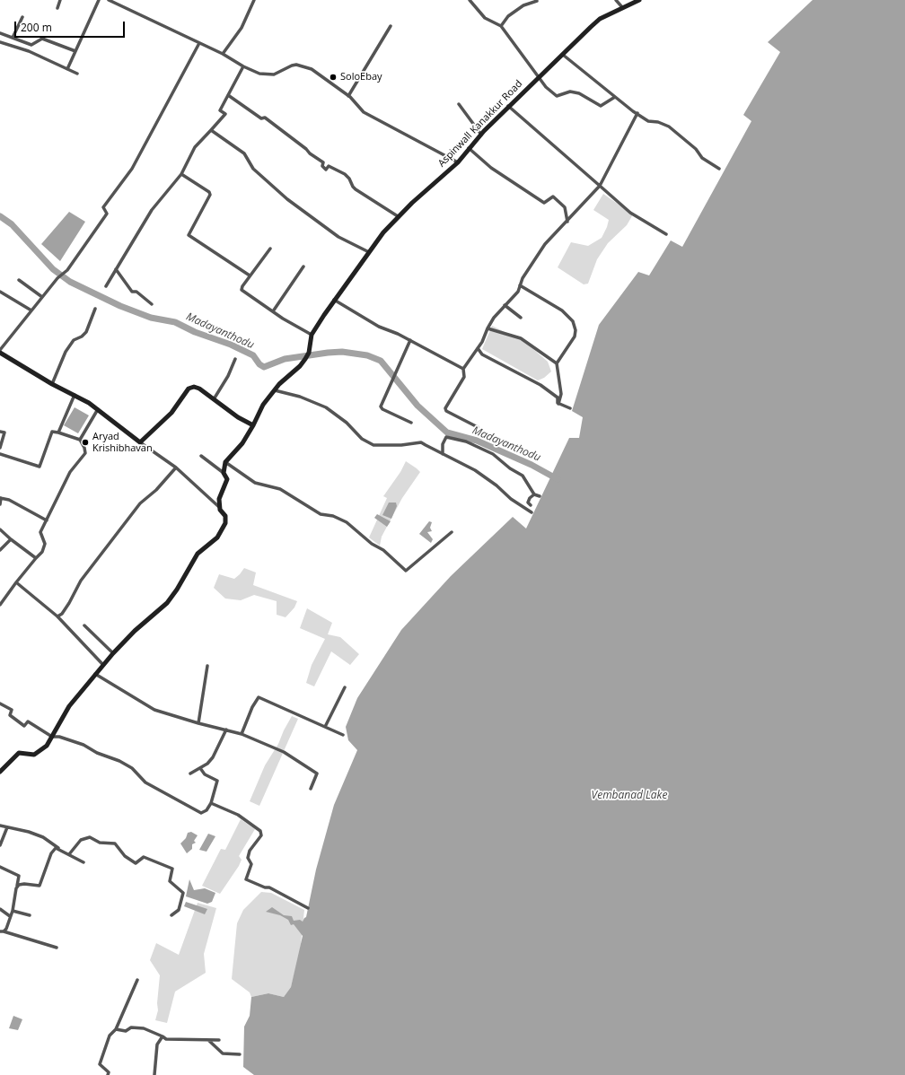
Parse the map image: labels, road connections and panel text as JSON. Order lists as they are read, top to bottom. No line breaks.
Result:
{"streets":{"main road":["Aspinwall Kanakkur Road"]},"water":["Madayanthodu","Vembanad Lake"],"places":["SoloEbay","Aryad Krishibhavan"],"scale_bar":"200 m"}
